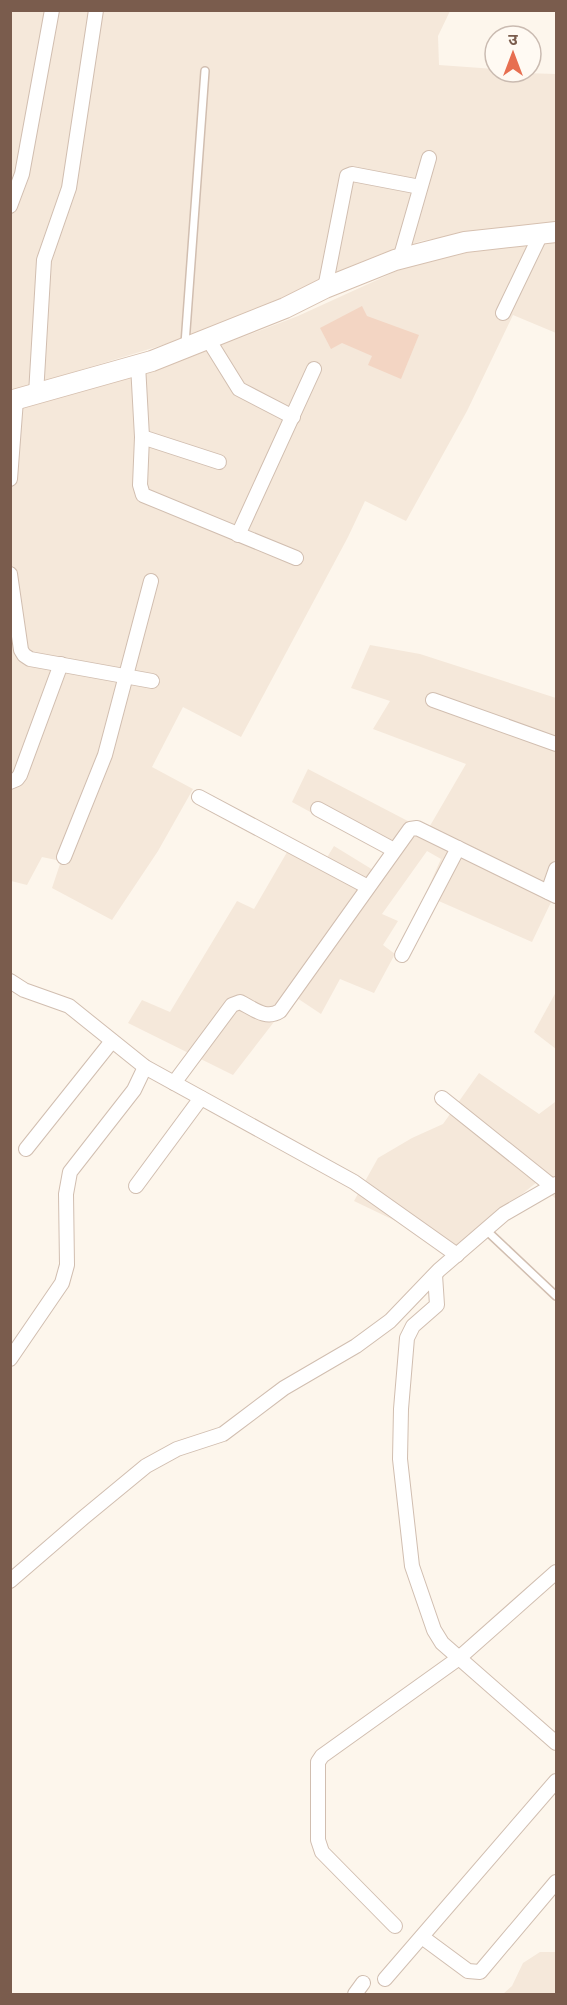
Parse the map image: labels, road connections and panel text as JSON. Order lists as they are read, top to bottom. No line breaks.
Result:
{"north":"top"}
